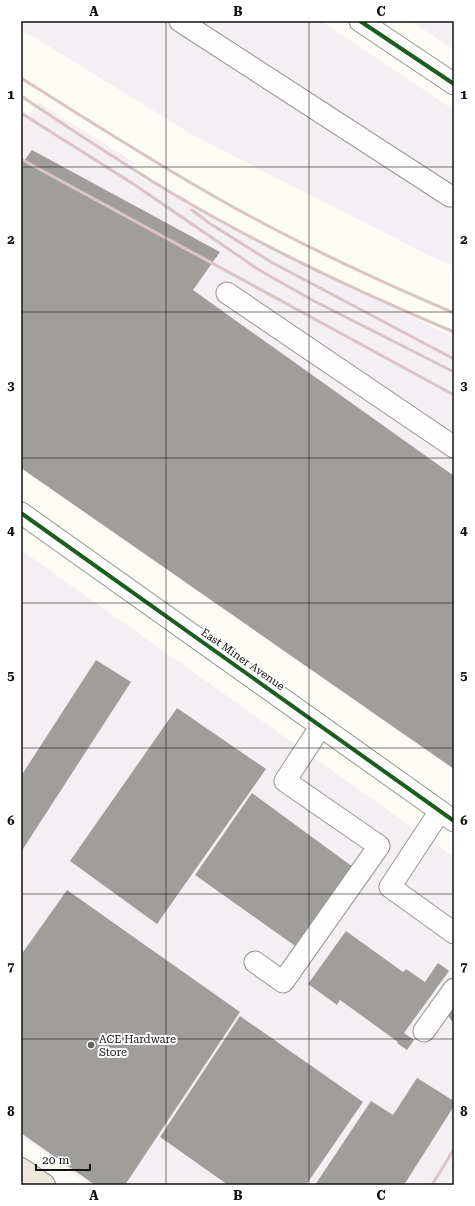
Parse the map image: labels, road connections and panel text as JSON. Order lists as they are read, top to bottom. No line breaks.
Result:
{"streets":{"street":["East Miner Avenue"]},"places":["ACE Hardware Store"],"scale_bar":"20 m","grid":{"columns":["A","B","C"],"rows":["1","2","3","4","5","6","7","8"]}}
